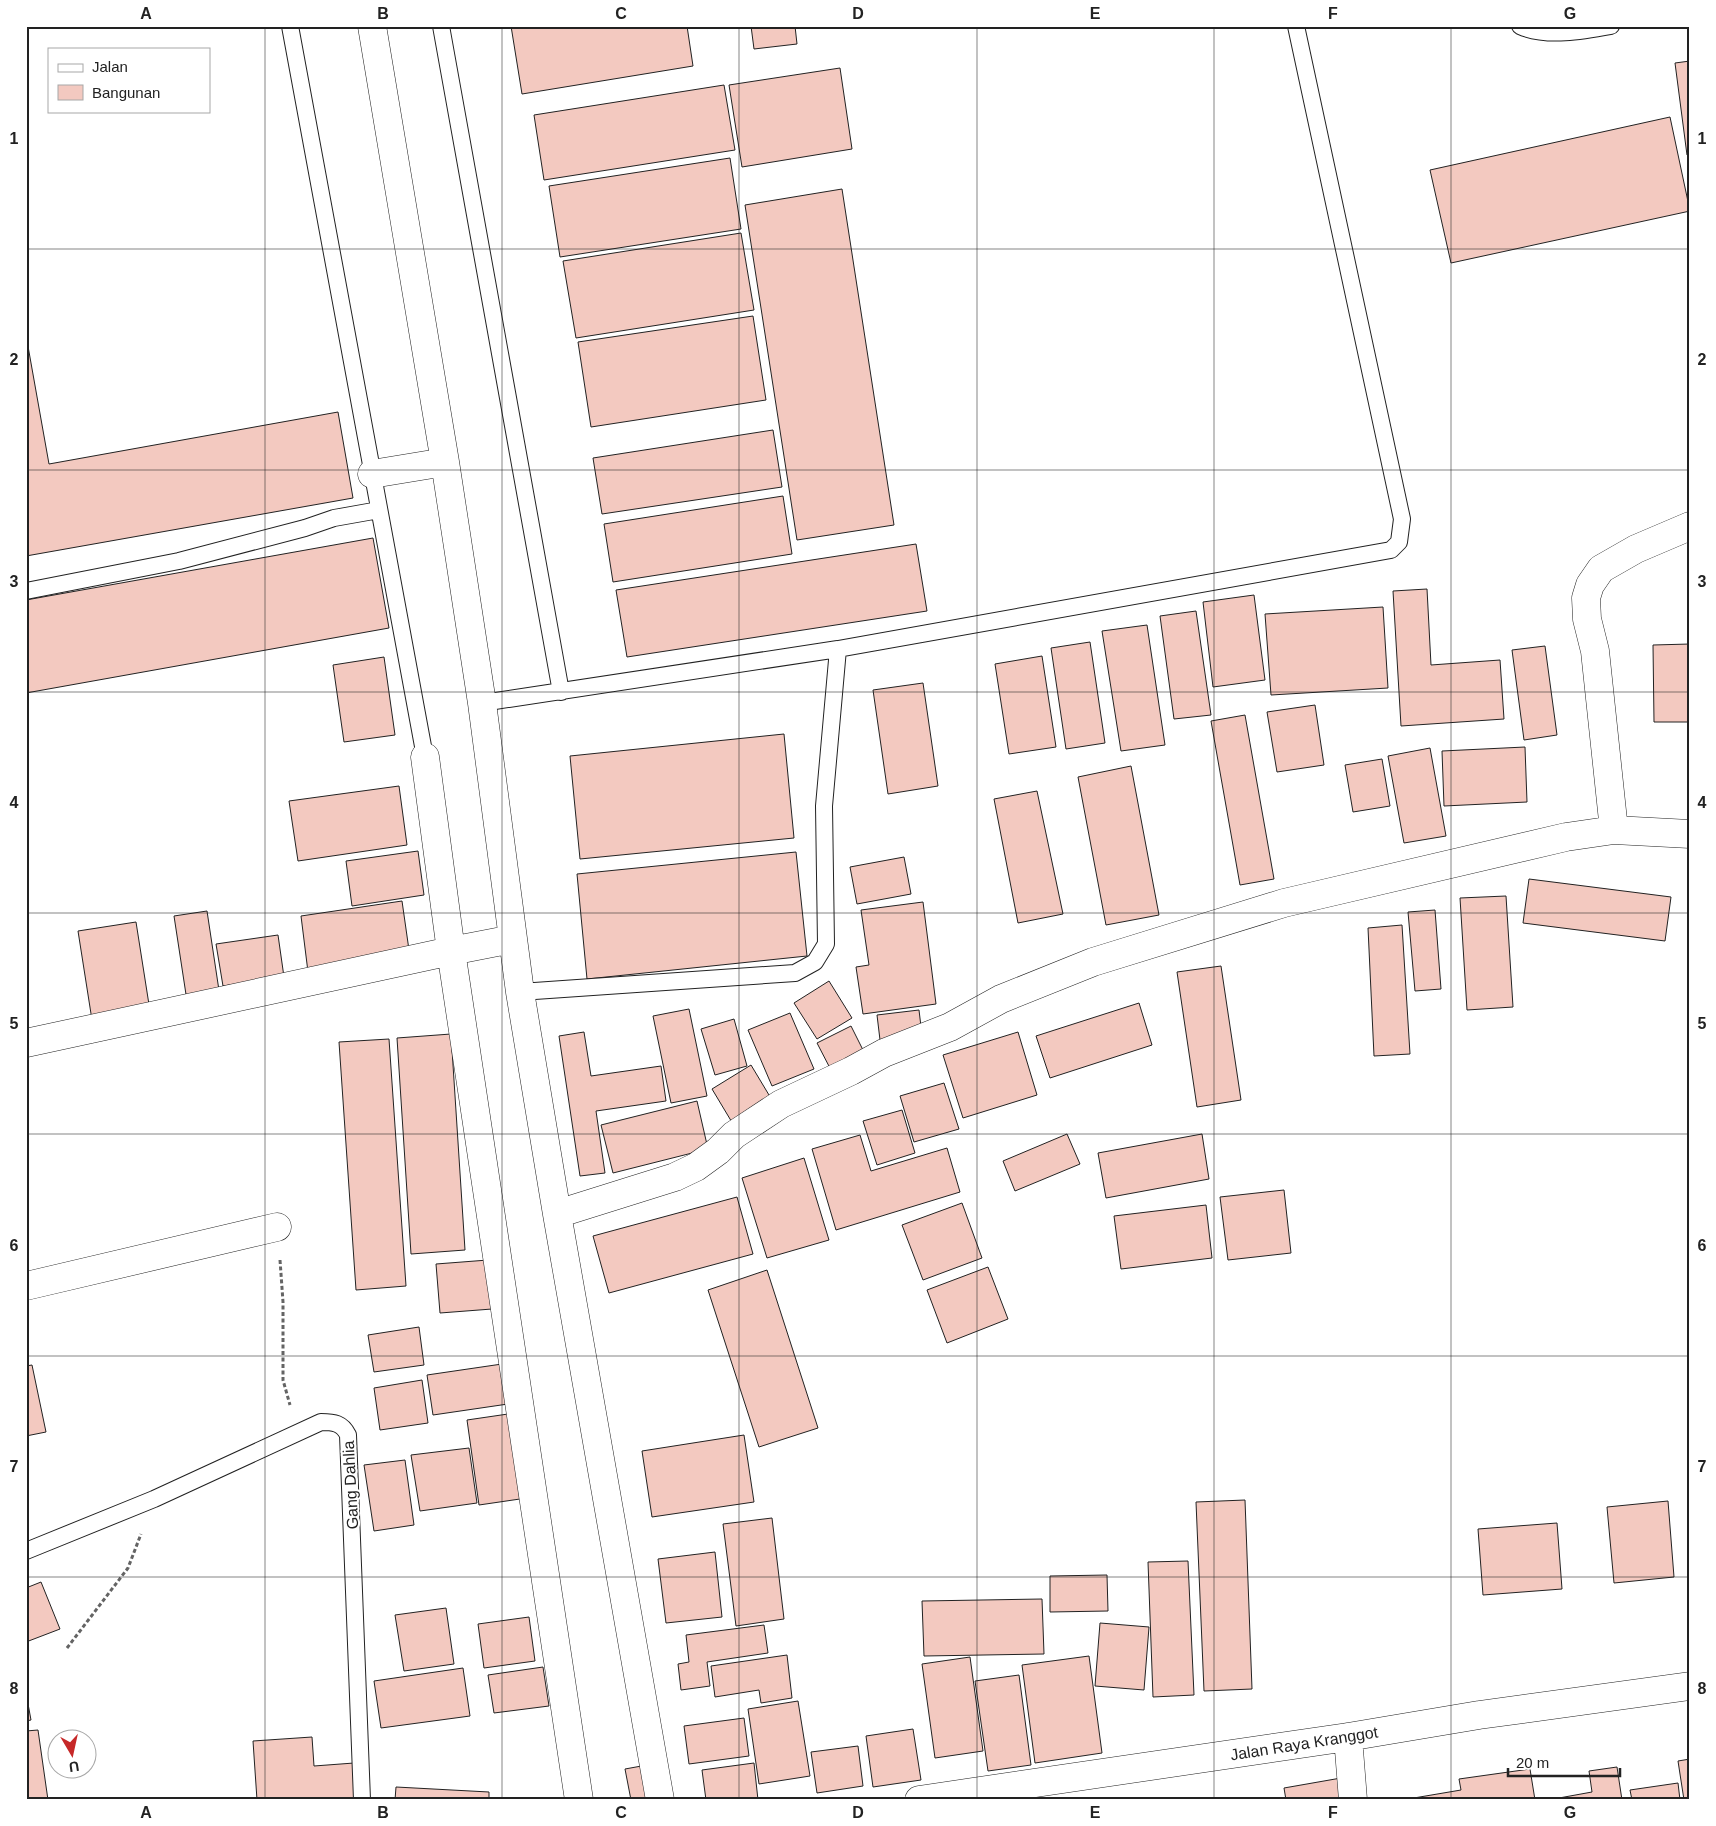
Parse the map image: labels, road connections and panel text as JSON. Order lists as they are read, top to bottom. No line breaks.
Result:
{"streets":{"street":["Jalan Raya Kranggot"],"lane":["Gang Dahlia"]},"legend":["Jalan","Bangunan"],"scale_bar":"20 m","north":"bottom","grid":{"columns":["A","B","C","D","E","F","G"],"rows":["1","2","3","4","5","6","7","8"]}}
